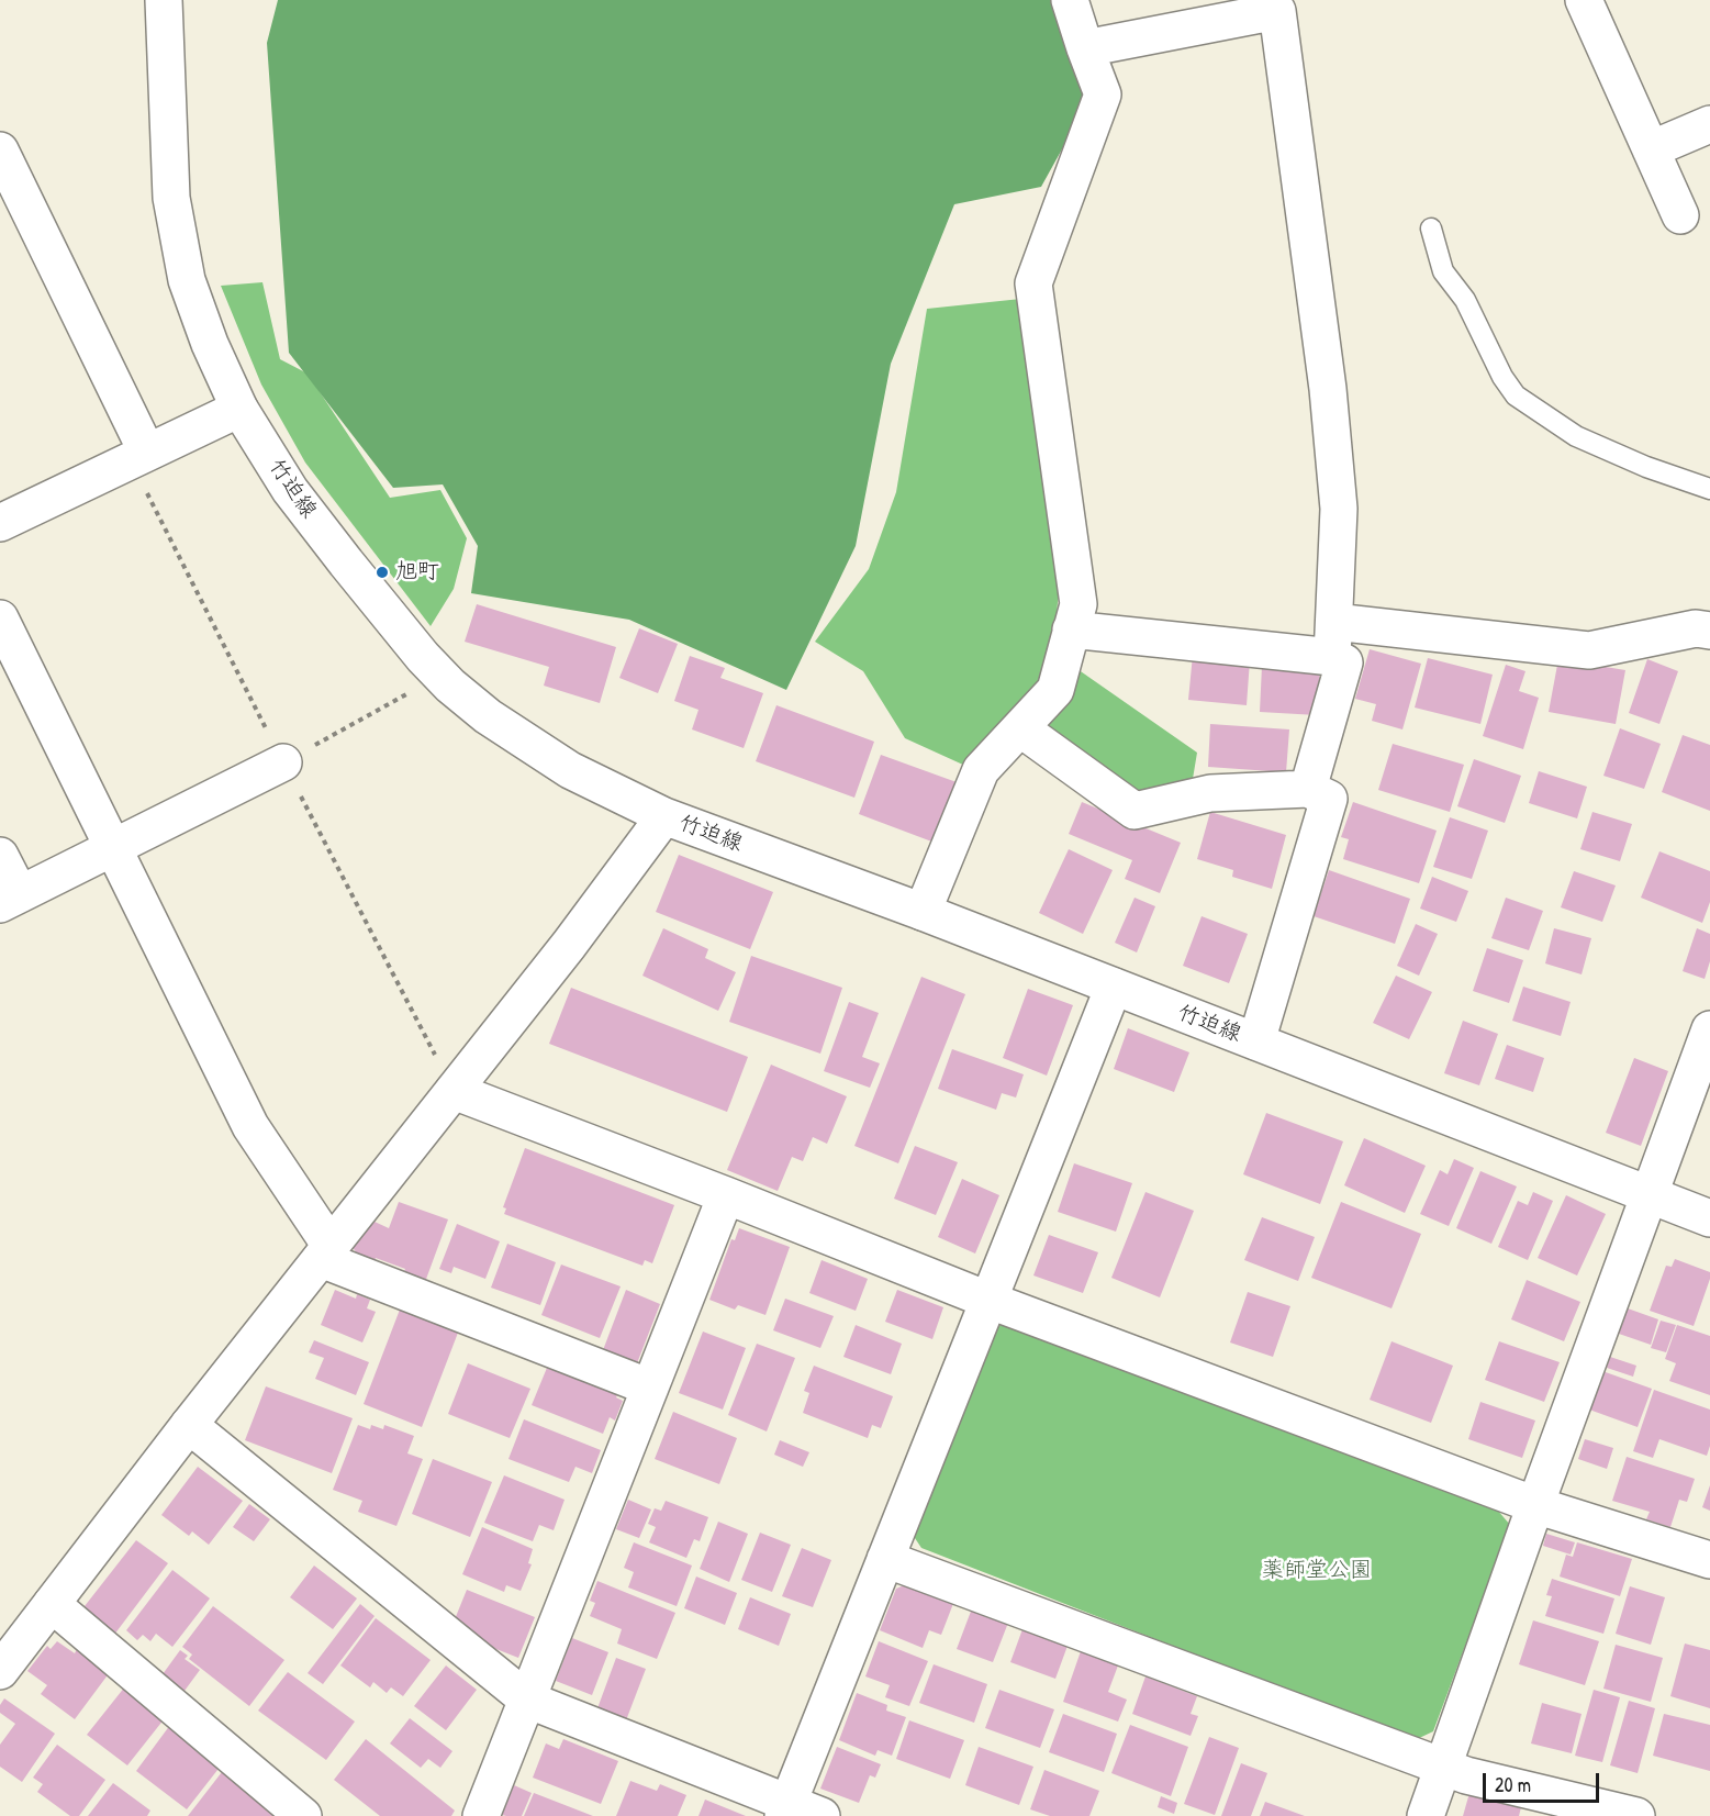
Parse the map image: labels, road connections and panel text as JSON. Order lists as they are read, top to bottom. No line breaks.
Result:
{"streets":{"street":["竹迫線"]},"parks":["薬師堂公園"],"places":["旭町"],"scale_bar":"20 m"}
